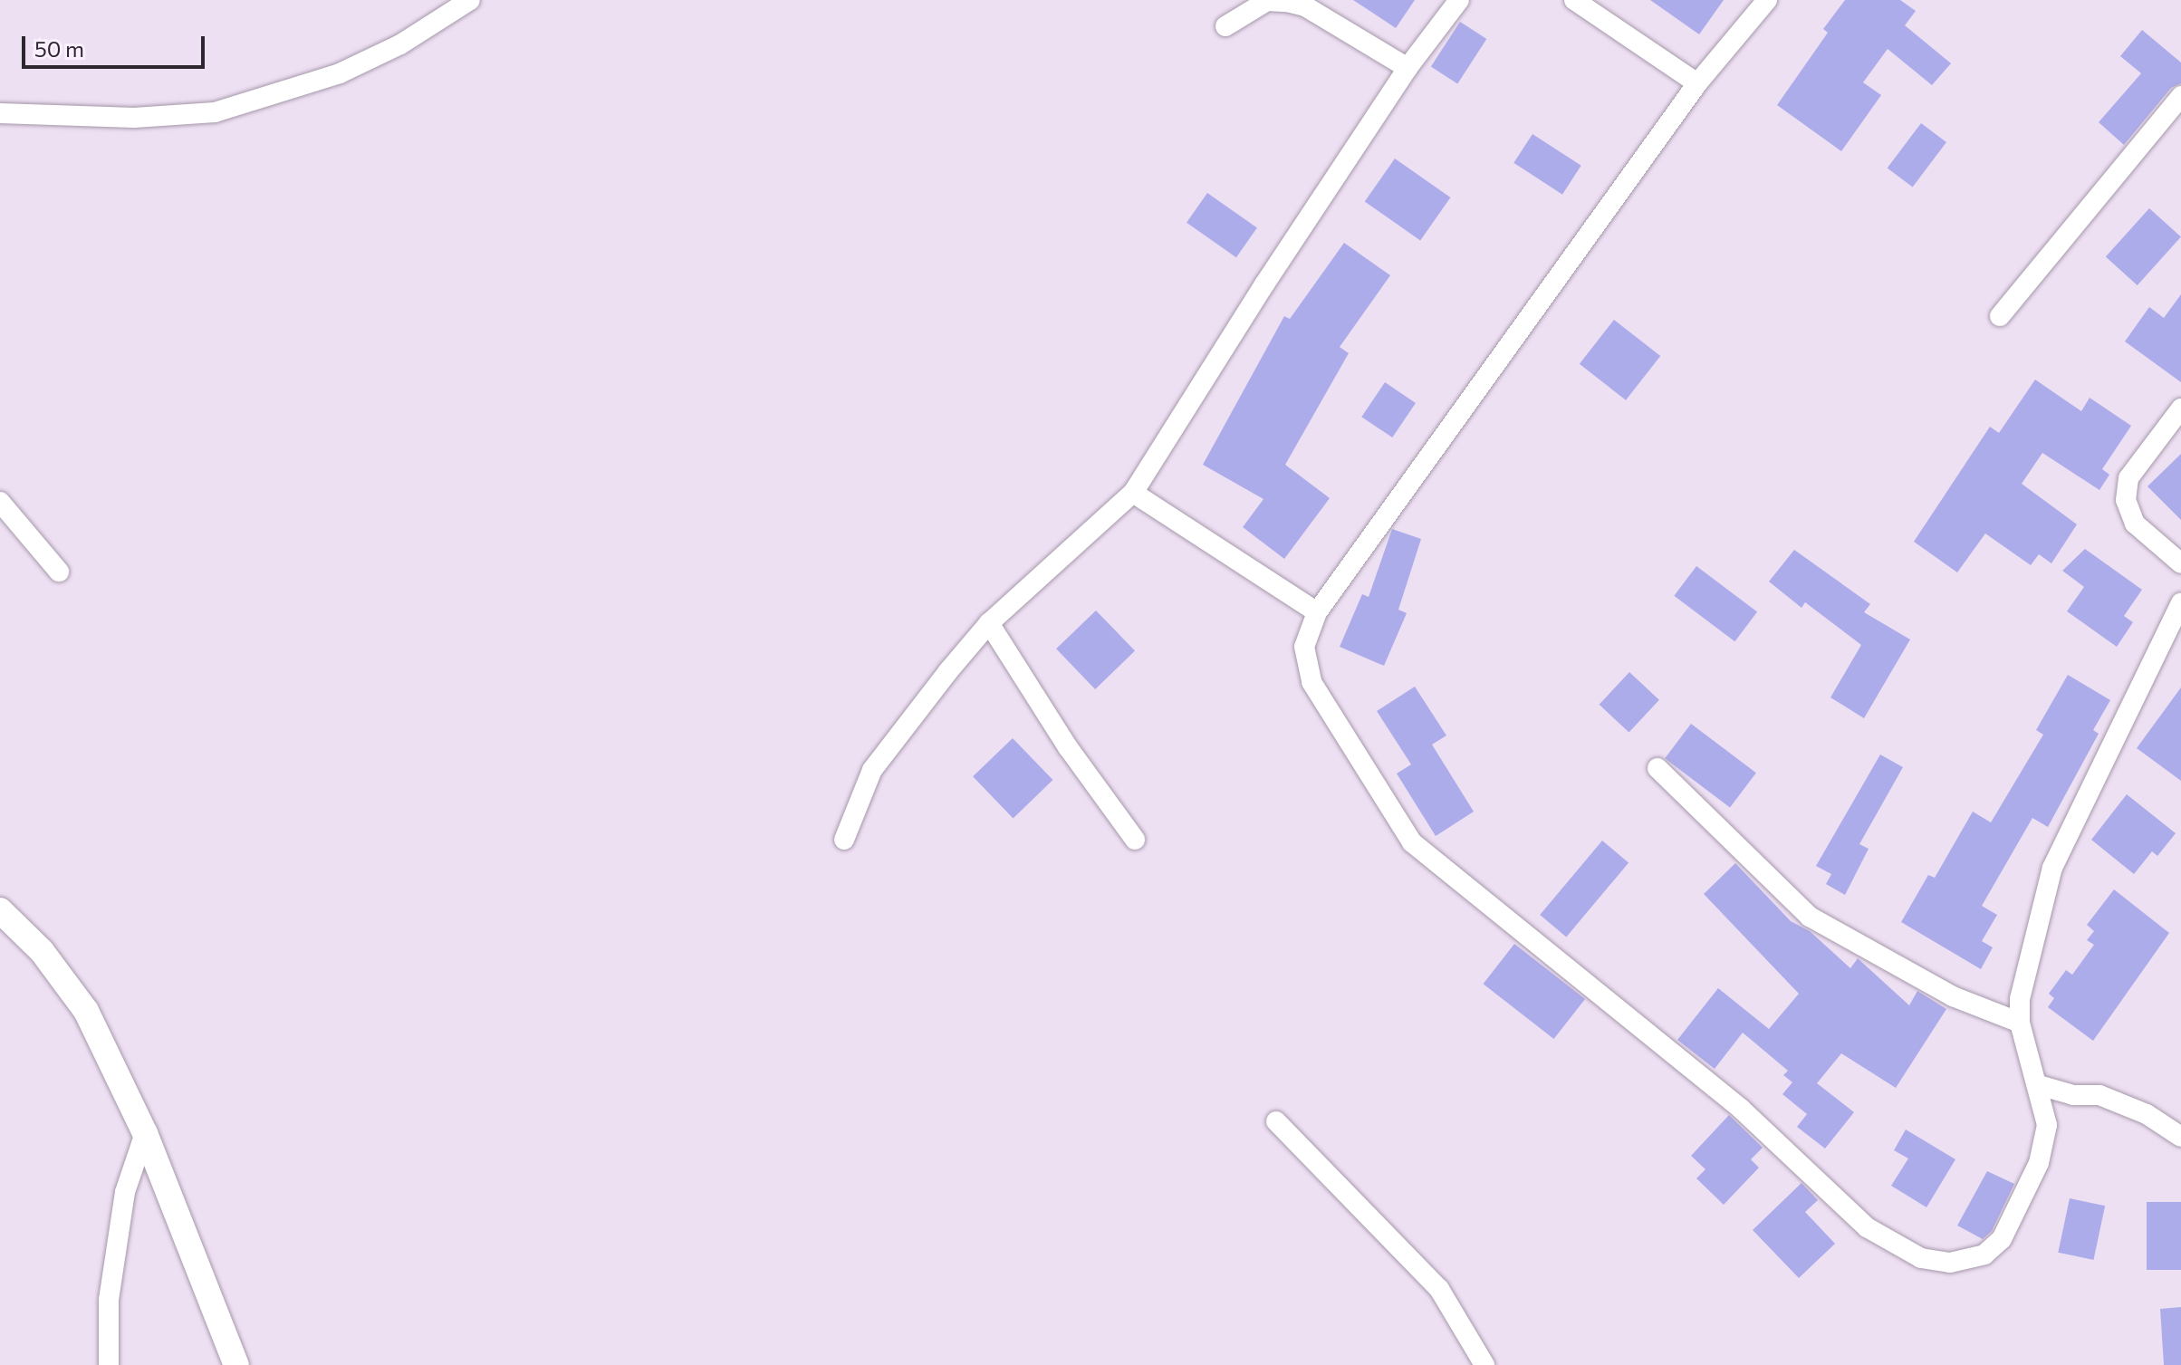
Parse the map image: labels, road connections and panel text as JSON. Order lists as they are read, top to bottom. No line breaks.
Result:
{"scale_bar":"50 m"}
